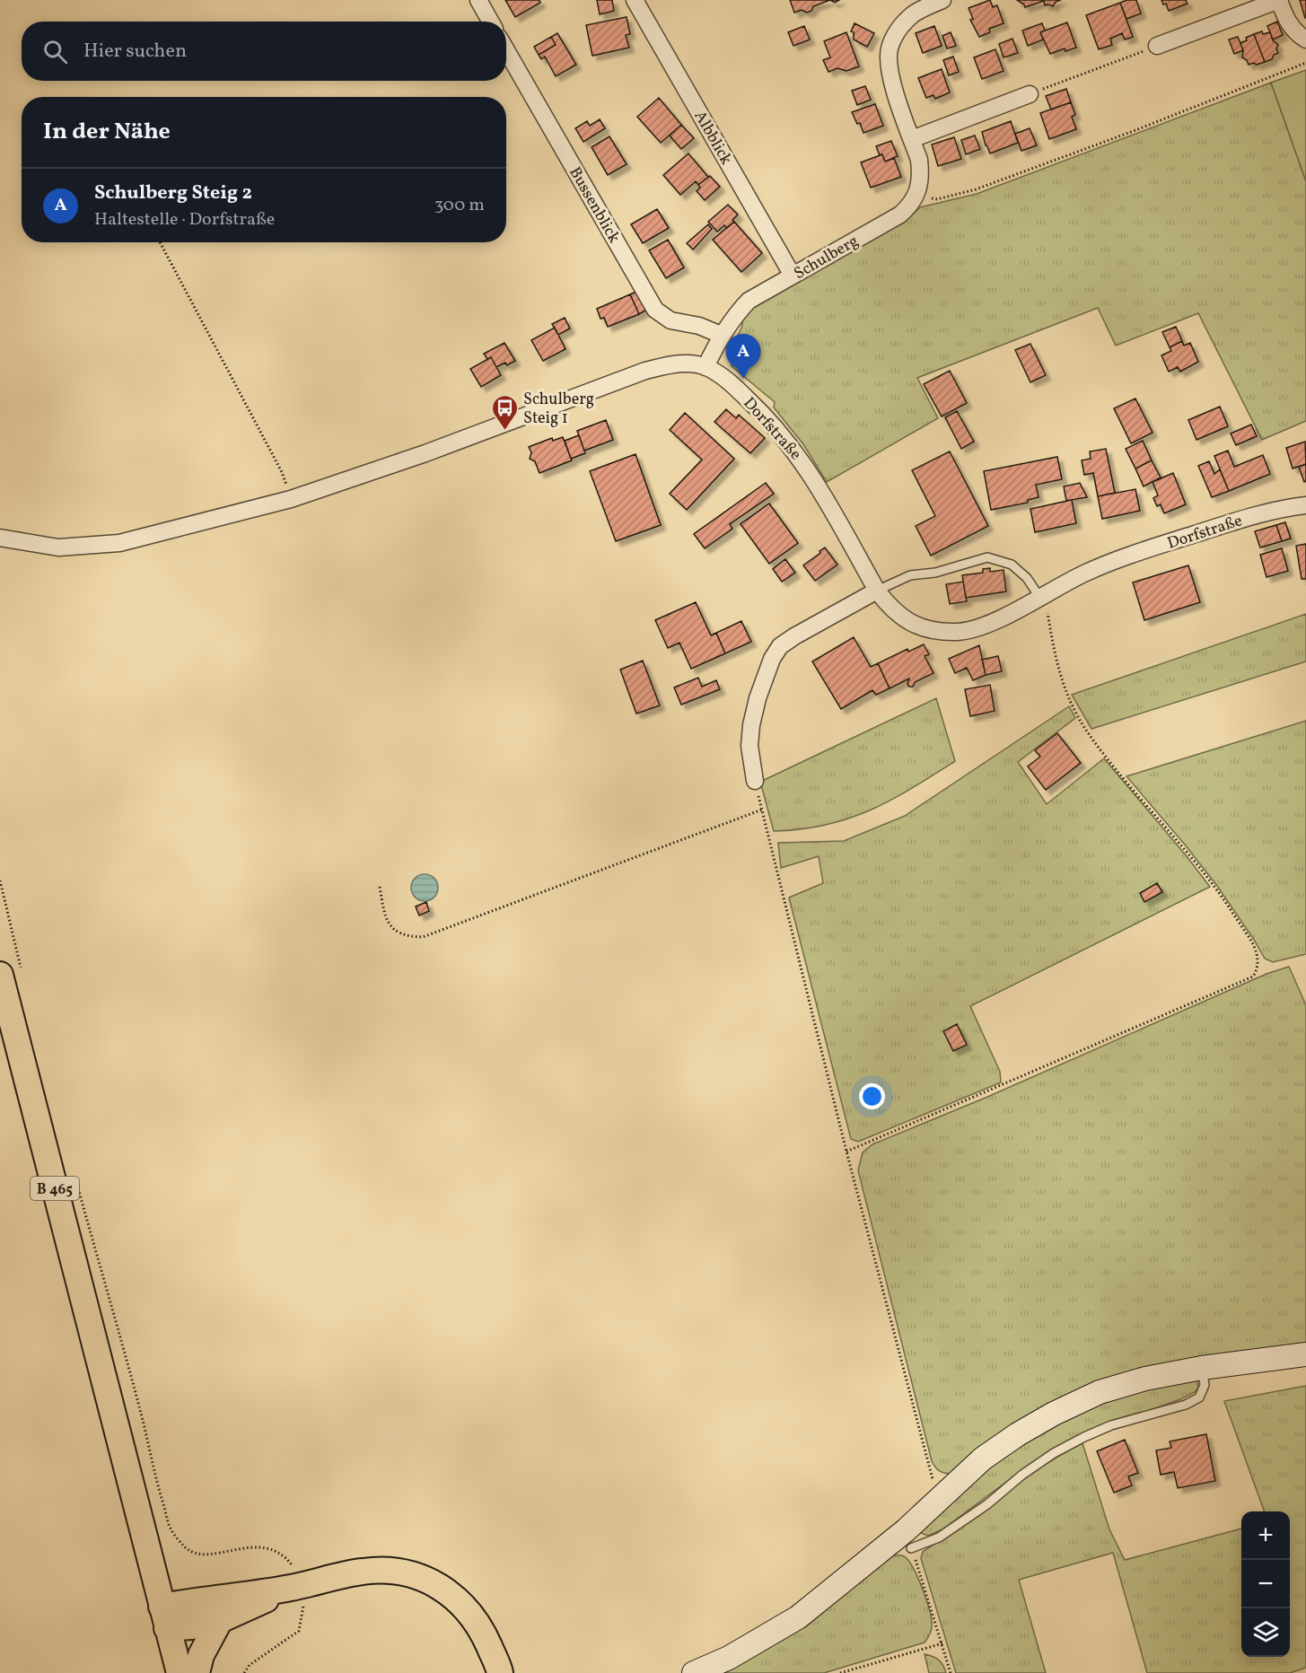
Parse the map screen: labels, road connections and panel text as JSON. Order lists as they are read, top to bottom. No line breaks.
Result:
{"streets":{"main road":["B 465"],"street":["Albblick","Bussenblick","Schulberg","Dorfstraße"]},"crossings":[["Albblick","Schulberg"],["Bussenblick","Schulberg"],["Schulberg","Dorfstraße"]],"places":{"bus stop":["Schulberg Steig 1"]},"page":{"search":"Hier suchen","heading":"In der Nähe","list":[{"mark":"A","name":"Schulberg Steig 2","note":"Haltestelle · Dorfstraße","value":"300 m"}],"pins":"A","map_buttons":["+","−"]}}
